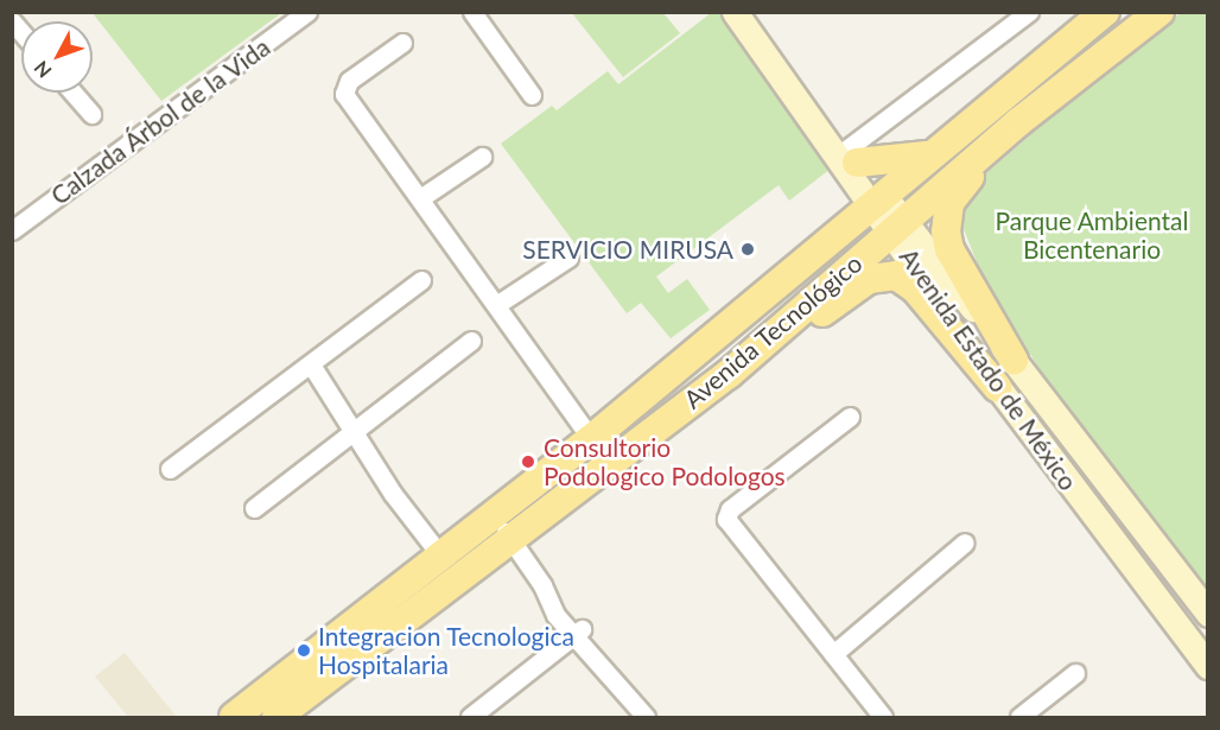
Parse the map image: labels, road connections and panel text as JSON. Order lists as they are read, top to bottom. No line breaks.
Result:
{"streets":{"main road":["Avenida Tecnológico","Avenida Estado de México"],"street":["Calzada Árbol de la Vida"]},"crossings":[["Avenida Tecnológico","Avenida Estado de México"]],"parks":["Parque Ambiental Bicentenario"],"places":["SERVICIO MIRUSA","Consultorio Podologico Podologos","Integracion Tecnologica Hospitalaria"],"north":"bottom left"}
